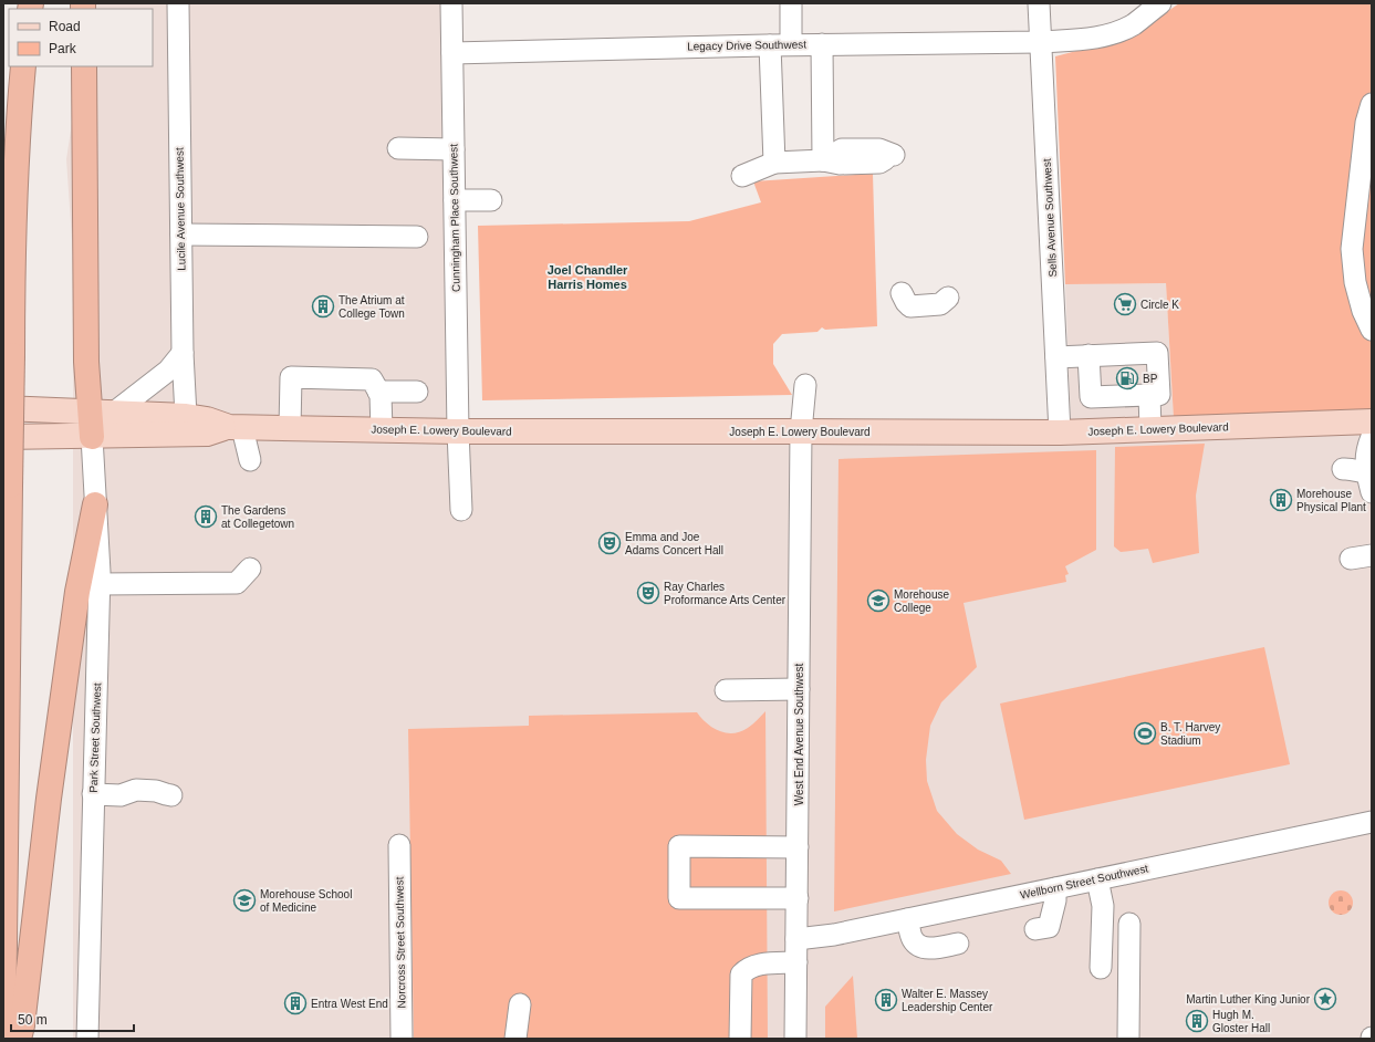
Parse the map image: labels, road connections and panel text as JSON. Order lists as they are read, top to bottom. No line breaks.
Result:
{"streets":{"main road":["Joseph E. Lowery Boulevard"],"street":["Legacy Drive Southwest","Lucile Avenue Southwest","Cunningham Place Southwest","Sells Avenue Southwest","West End Avenue Southwest","Park Street Southwest","Wellborn Street Southwest","Norcross Street Southwest"]},"crossings":[["Legacy Drive Southwest","Cunningham Place Southwest"],["Legacy Drive Southwest","Sells Avenue Southwest"],["Lucile Avenue Southwest","Joseph E. Lowery Boulevard"],["Cunningham Place Southwest","Joseph E. Lowery Boulevard"],["Sells Avenue Southwest","Joseph E. Lowery Boulevard"],["Joseph E. Lowery Boulevard","West End Avenue Southwest"],["Joseph E. Lowery Boulevard","Park Street Southwest"],["West End Avenue Southwest","Wellborn Street Southwest"]],"districts":["Joel Chandler Harris Homes"],"places":{"supermarket":["Circle K"],"building":["The Atrium at College Town","Morehouse Physical Plant","The Gardens at Collegetown","Walter E. Massey Leadership Center","Entra West End","Hugh M. Gloster Hall"],"fuel station":["BP"],"theatre":["Emma and Joe Adams Concert Hall","Ray Charles Proformance Arts Center"],"school or university":["Morehouse College","Morehouse School of Medicine"],"sports":["B. T. Harvey Stadium"],"place":["Martin Luther King Junior"]},"legend":["Road","Park"],"scale_bar":"50 m"}
